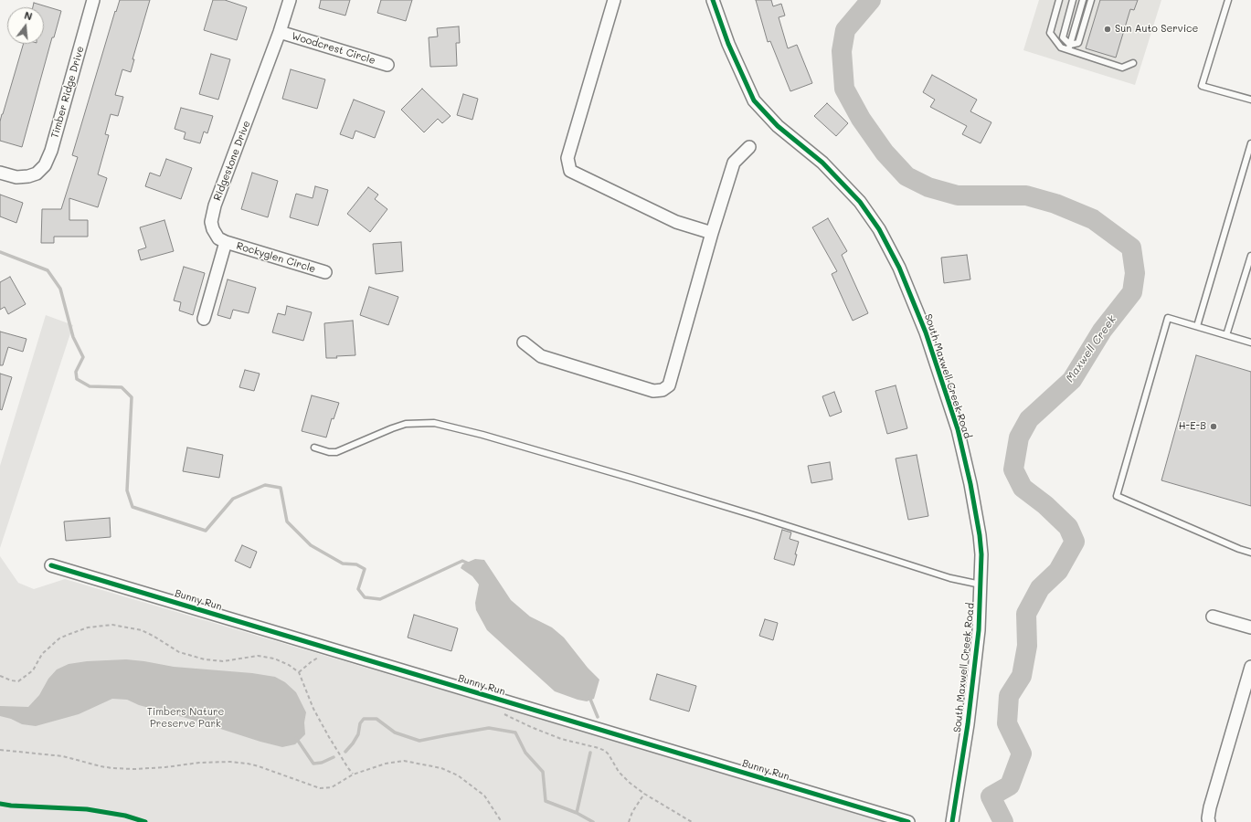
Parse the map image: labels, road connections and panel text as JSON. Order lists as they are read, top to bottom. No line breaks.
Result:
{"streets":{"street":["Woodcrest Circle","Timber Ridge Drive","Ridgestone Drive","Rockyglen Circle","South Maxwell Creek Road","Bunny Run"]},"crossings":[["Woodcrest Circle","Ridgestone Drive"],["Ridgestone Drive","Rockyglen Circle"]],"water":["Maxwell Creek"],"parks":["Timbers Nature Preserve Park"],"places":["Sun Auto Service","H-E-B"],"north":"top"}
